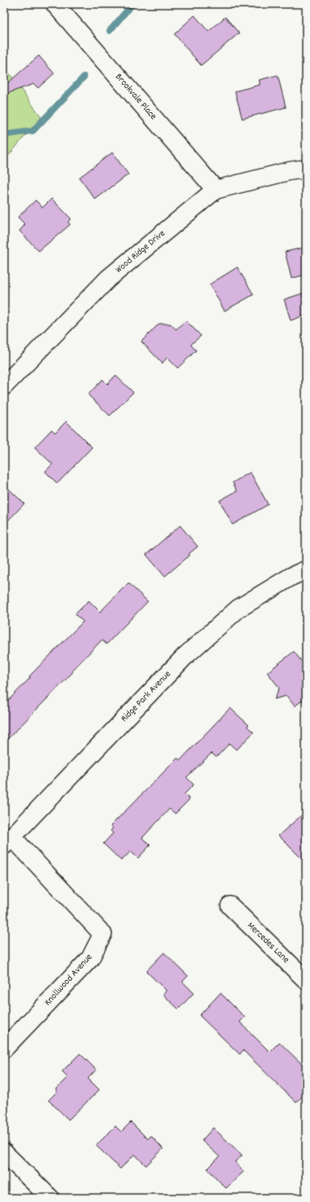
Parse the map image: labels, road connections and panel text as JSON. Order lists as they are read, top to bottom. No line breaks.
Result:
{"streets":{"street":["Brookvale Place","Wood Ridge Drive","Ridge Park Avenue","Mercedes Lane","Knollwood Avenue"]},"crossings":[["Brookvale Place","Wood Ridge Drive"],["Ridge Park Avenue","Knollwood Avenue"]]}
